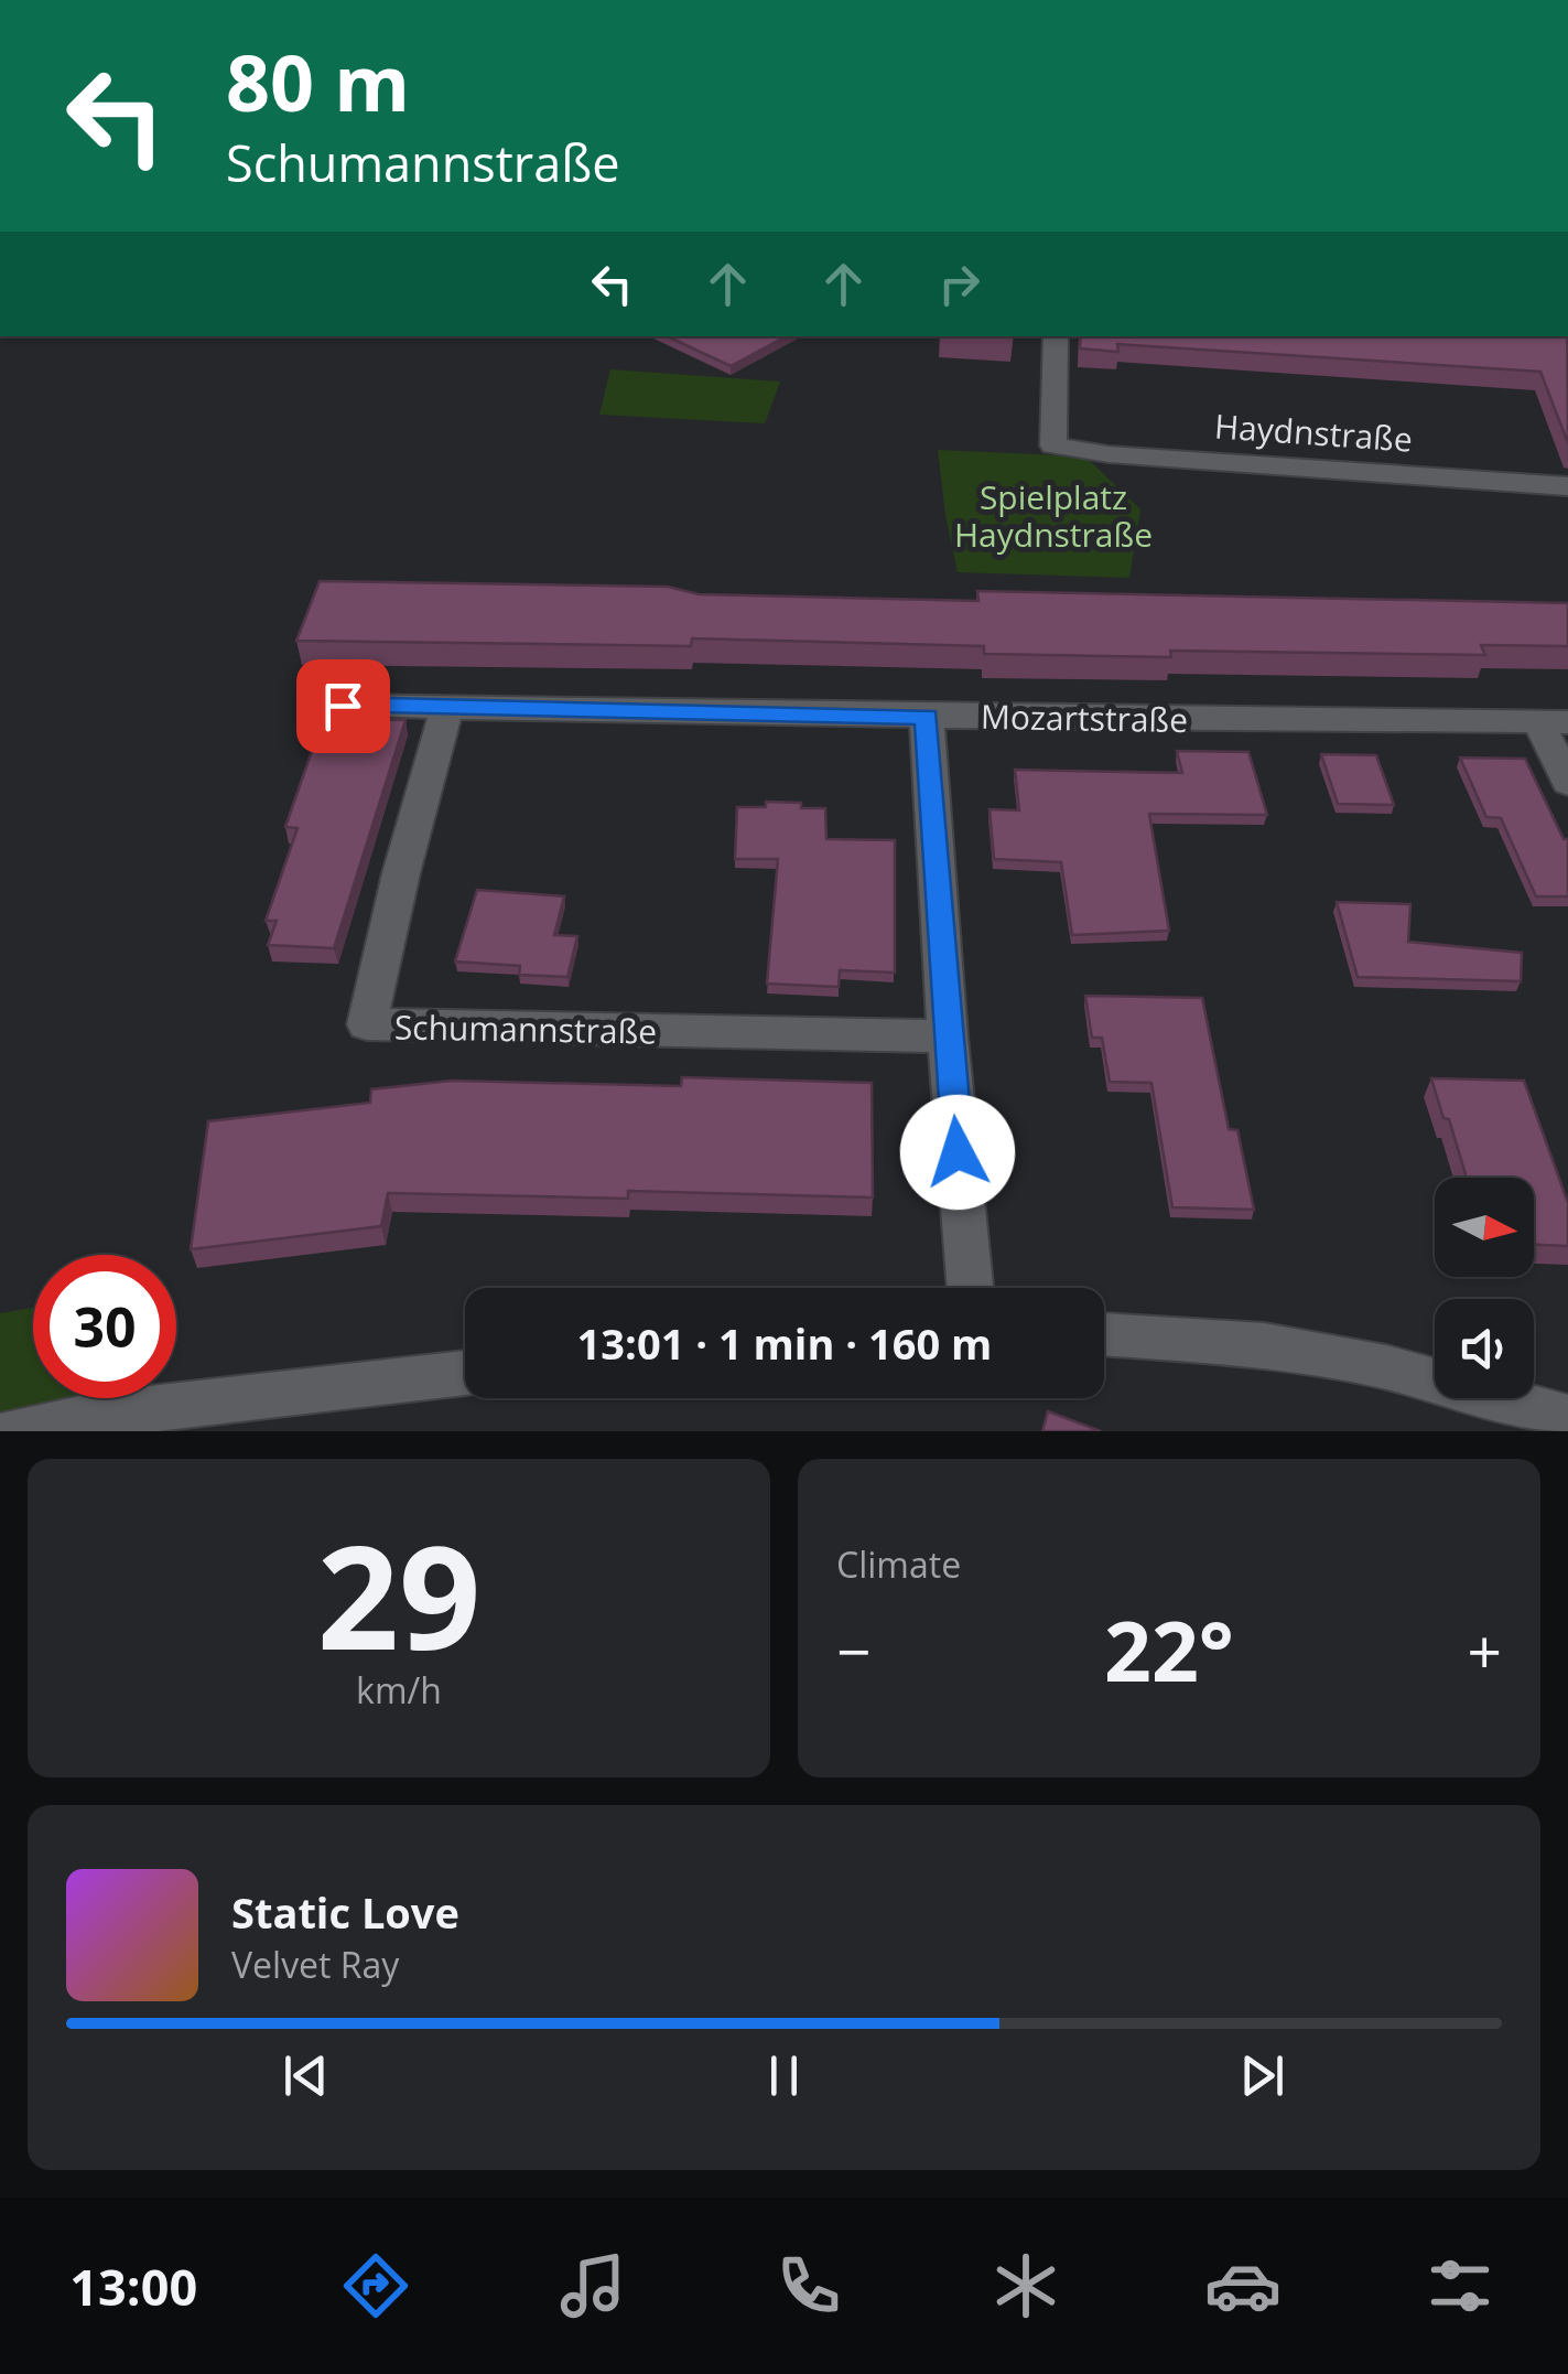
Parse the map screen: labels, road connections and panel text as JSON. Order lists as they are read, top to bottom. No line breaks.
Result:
{"streets":{"street":["Haydnstraße","Mozartstraße","Schumannstraße"]},"parks":["Spielplatz Haydnstraße"],"north":"right","page":{"turn":["80 m","Schumannstraße"],"limit":"30","trip":"13:01 · 1 min · 160 m","tile":[["29","km/h"],"Climate"],"heat":["−","22°","+"],"song":["Static Love","Velvet Ray"],"tabs":"13:00"}}
